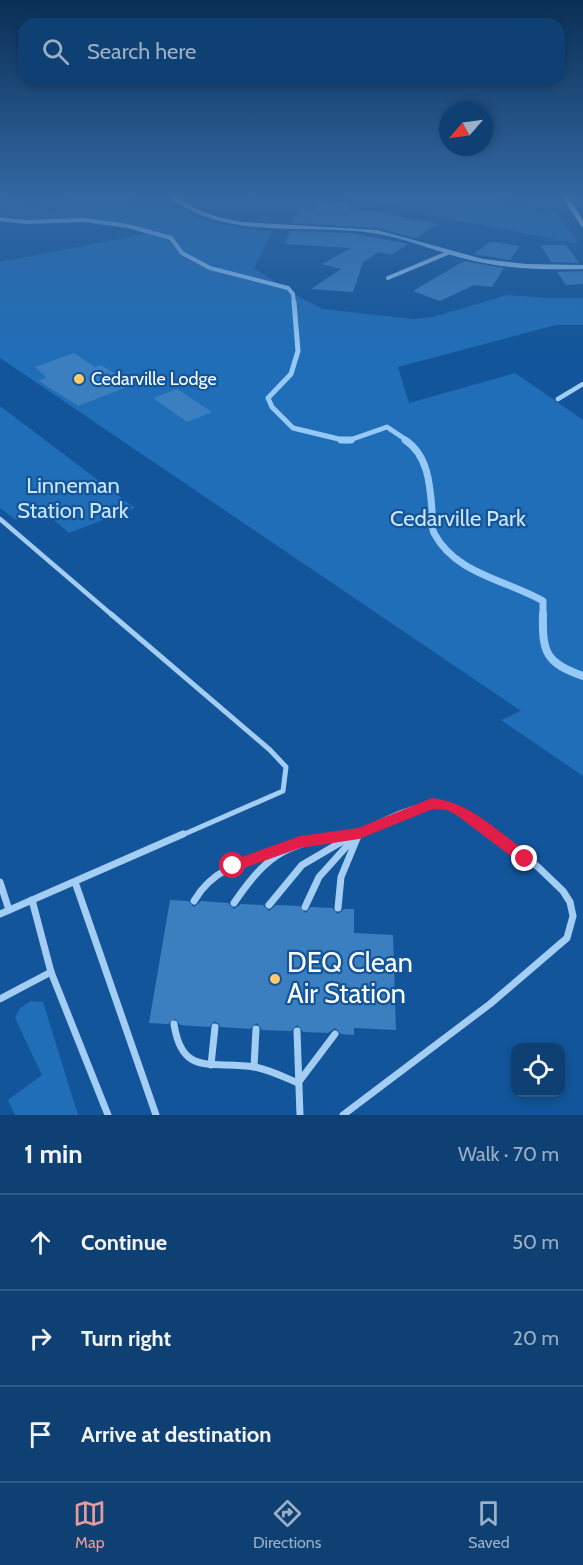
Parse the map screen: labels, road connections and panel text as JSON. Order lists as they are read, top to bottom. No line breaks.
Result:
{"parks":["Linneman Station Park","Cedarville Park"],"places":["Cedarville Lodge","DEQ Clean Air Station"],"north":"bottom left","page":{"search":"Search here","heading":["1 min","Walk · 70 m"],"list":[["Continue","50 m"],["Turn right","20 m"],"Arrive at destination"],"nav":["Map","Directions","Saved"]}}
